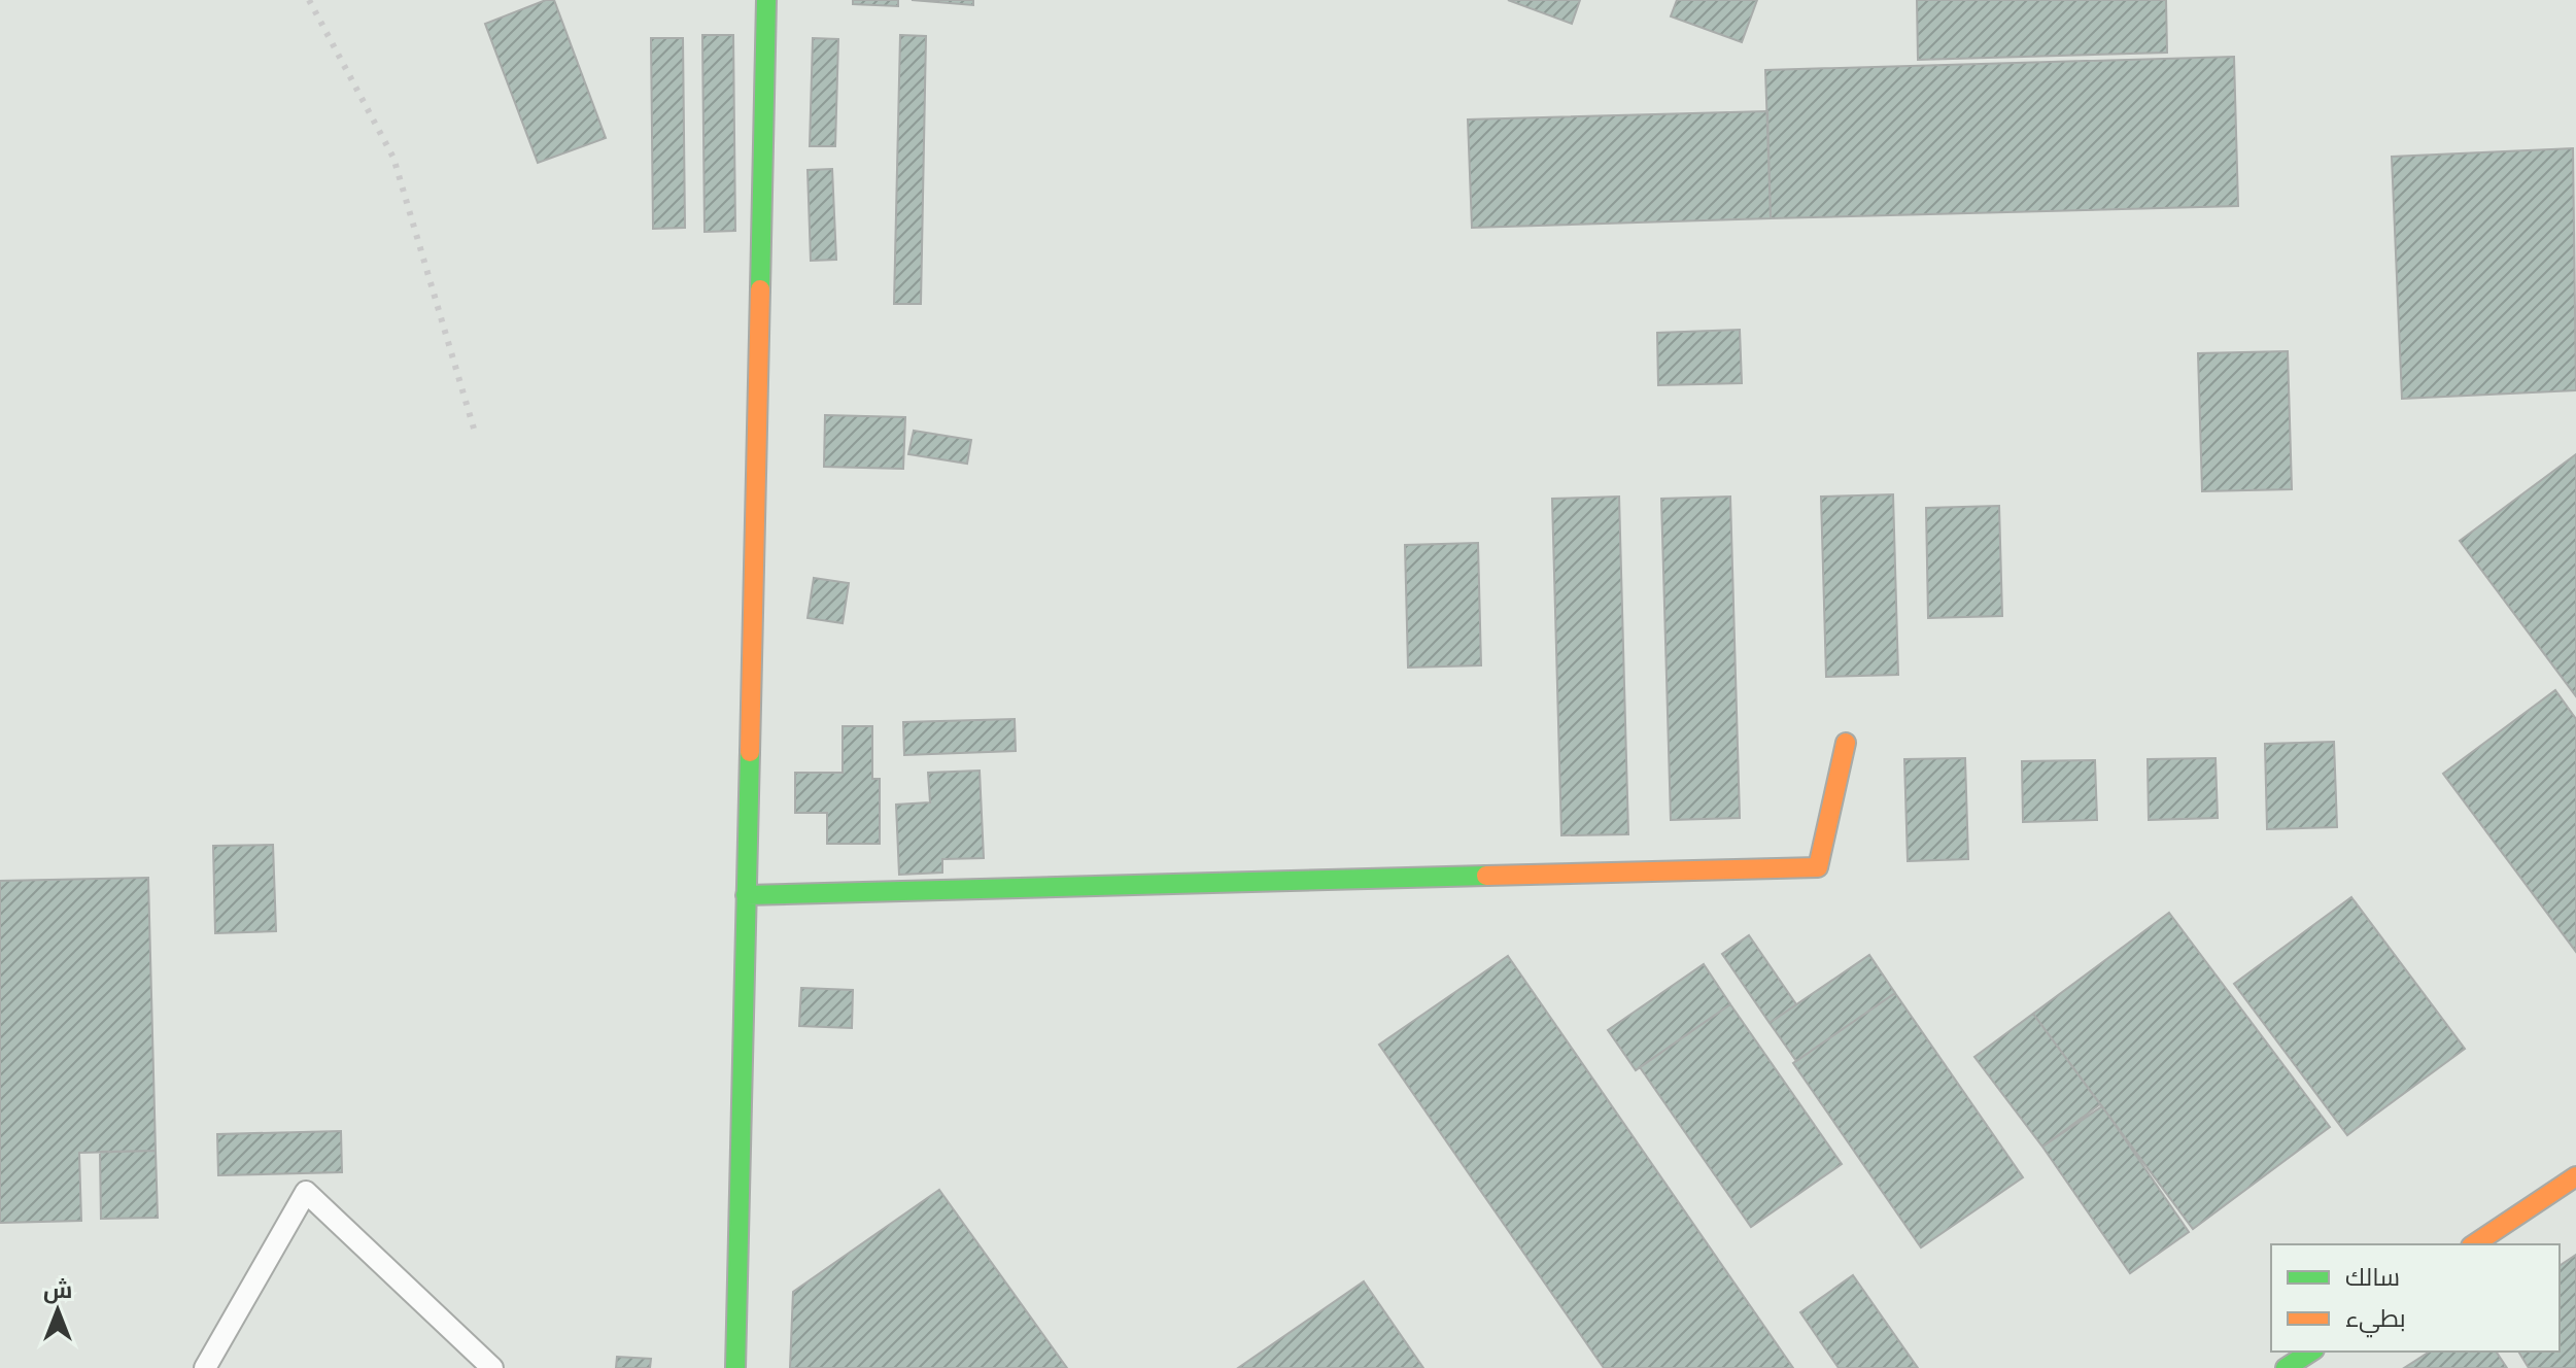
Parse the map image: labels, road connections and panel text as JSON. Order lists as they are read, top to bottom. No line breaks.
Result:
{"legend":["سالك","بطيء"],"north":"top"}
